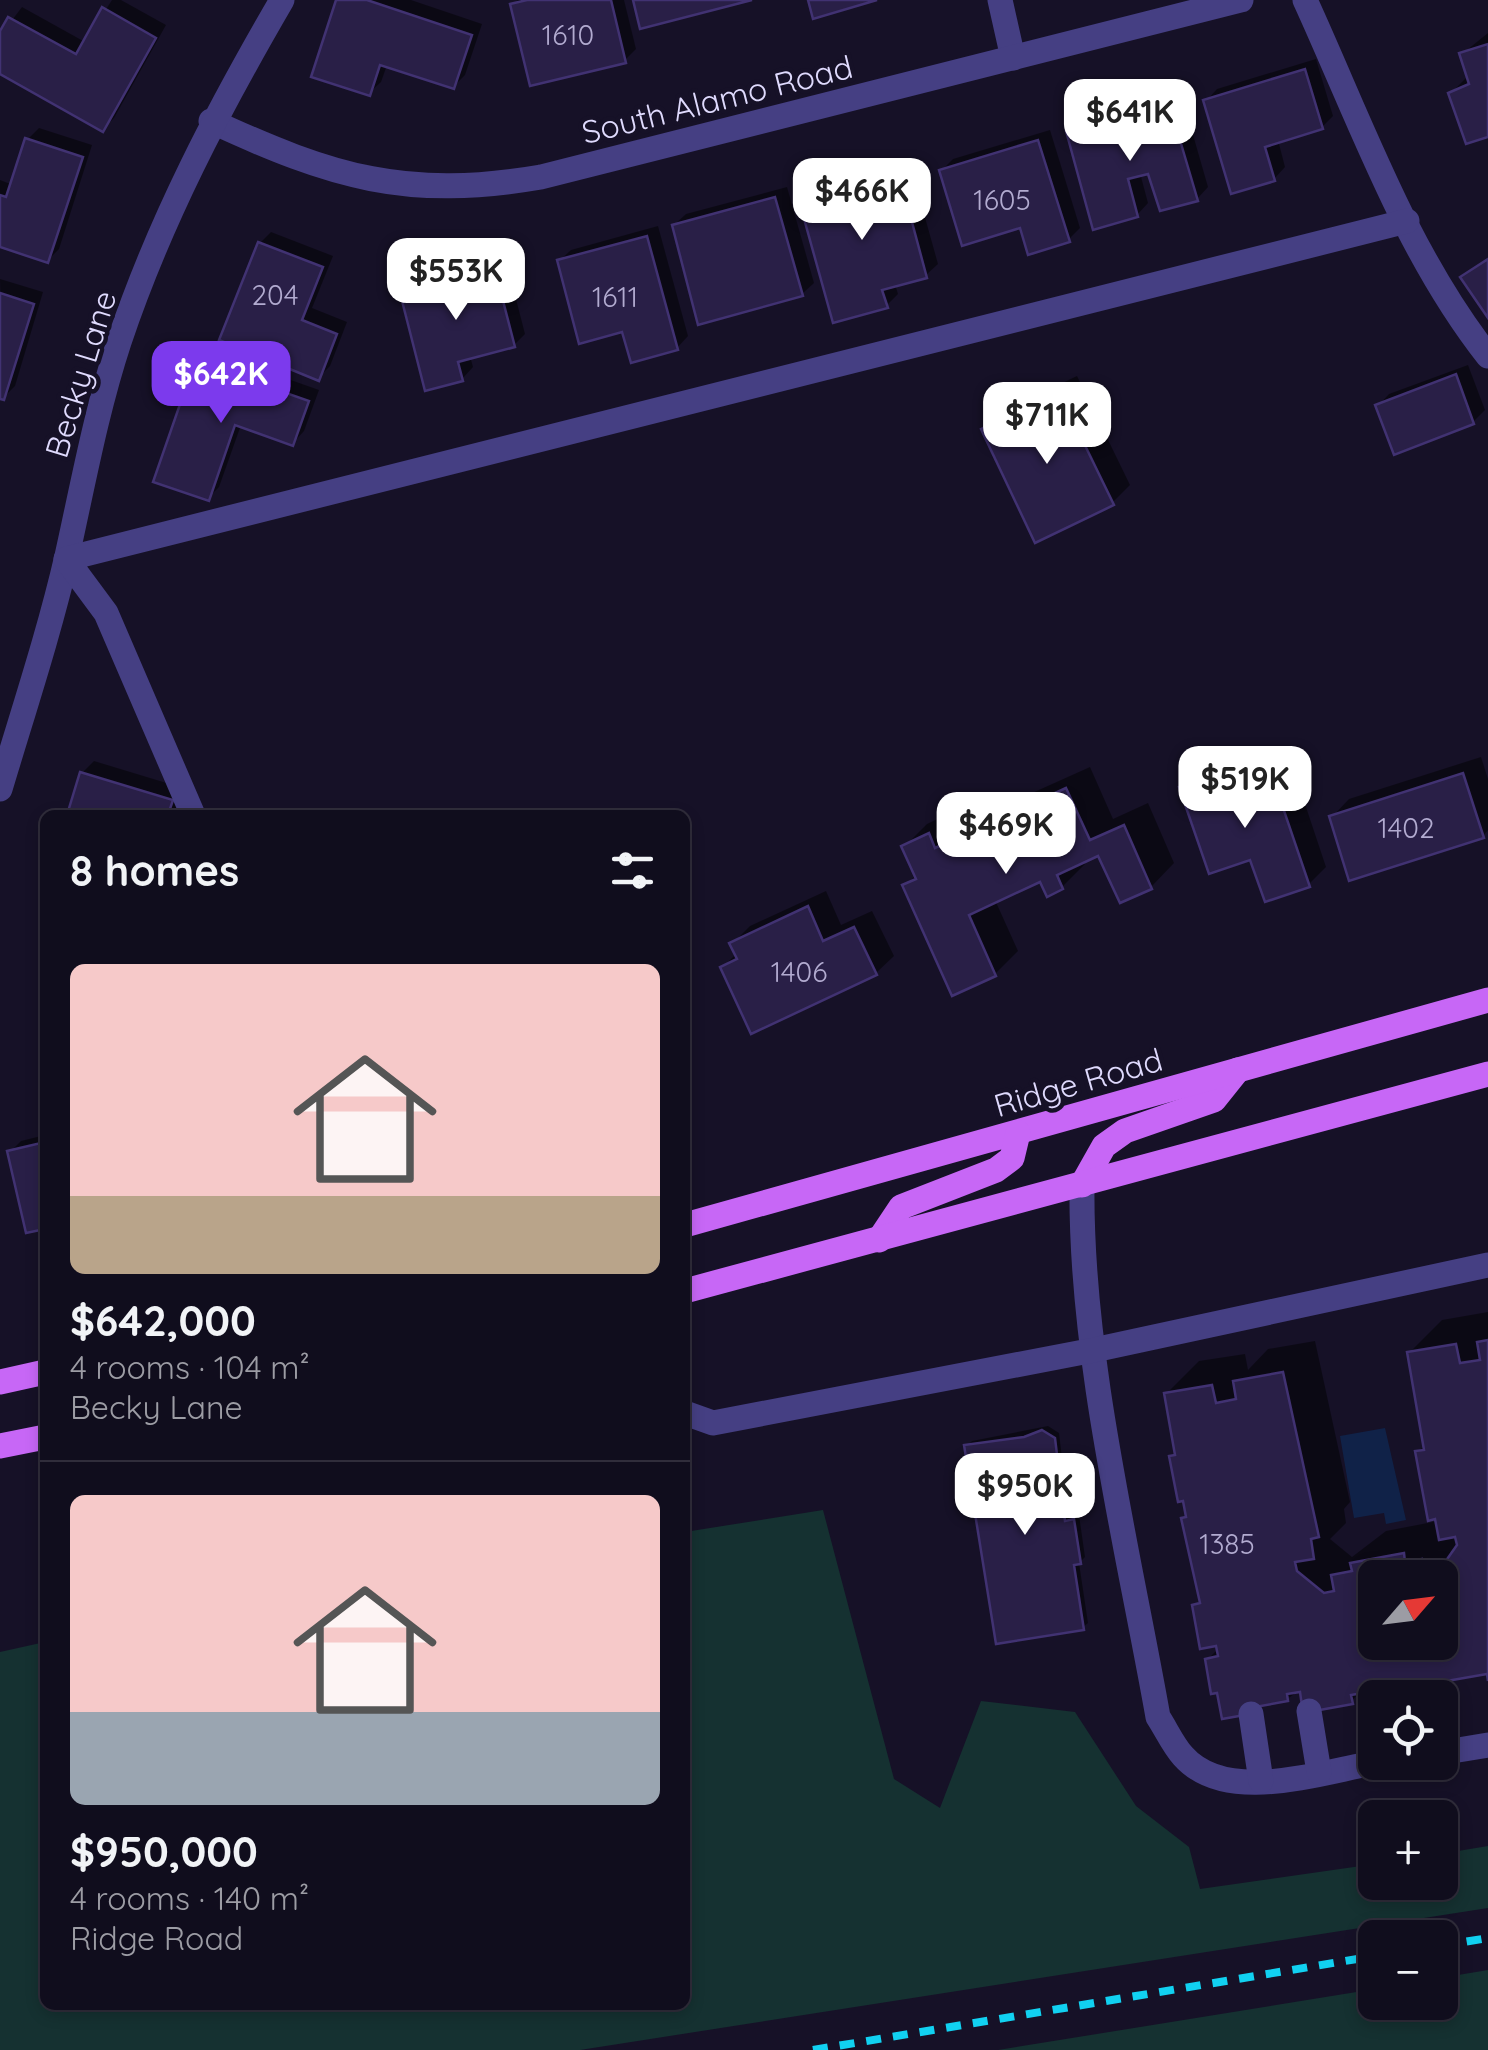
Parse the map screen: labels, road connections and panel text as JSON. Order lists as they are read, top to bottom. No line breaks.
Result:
{"streets":{"main road":["Ridge Road"],"street":["South Alamo Road","Becky Lane"]},"crossings":[["South Alamo Road","Becky Lane"]],"house_numbers":["1610","1605","204","1611","1402","1406","1385"],"north":"top right","page":{"price":["$641K","$466K","$553K","$642K","$711K","$519K","$469K","$950K"],"heading":"8 homes","list":[{"name":"$642,000","note":"4 rooms · 104 m² · Becky Lane"},{"name":"$950,000","note":"4 rooms · 140 m² · Ridge Road"}],"map_buttons":["+","−"]}}
